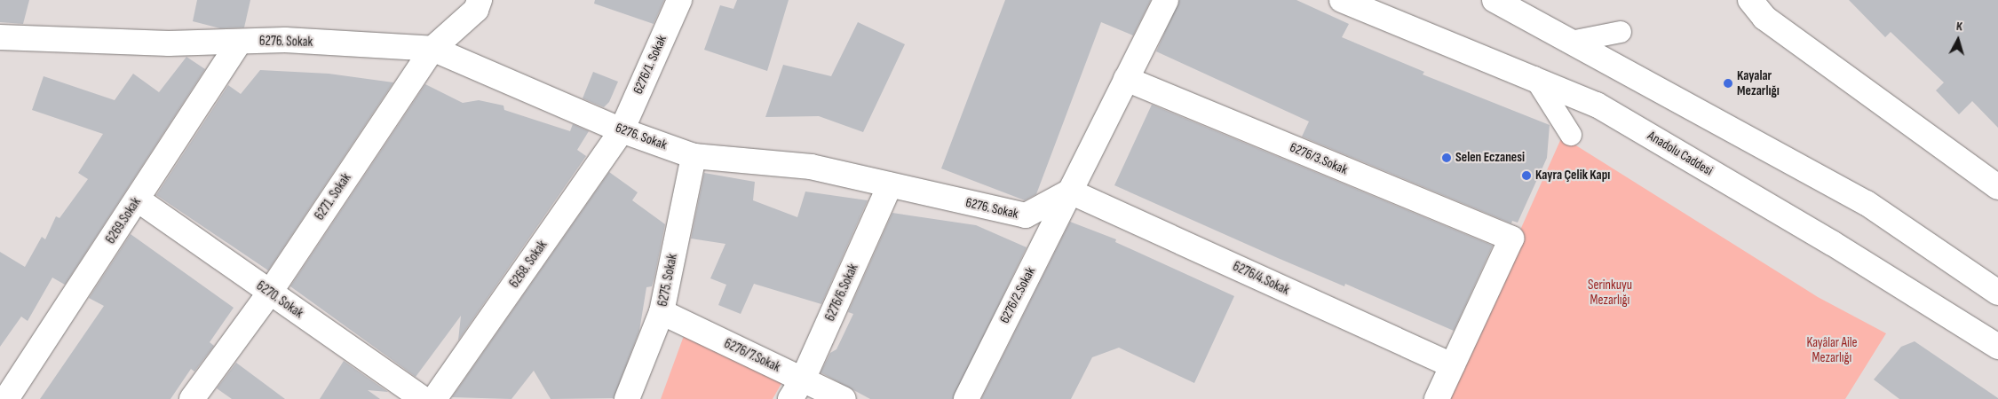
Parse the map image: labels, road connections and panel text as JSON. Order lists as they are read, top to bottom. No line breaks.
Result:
{"streets":{"main road":["6276. Sokak","6276/1. Sokak","Anadolu Caddesi","6276/3.Sokak","6271. Sokak","6269.Sokak","6268. Sokak","6276/4.Sokak","6275. Sokak","6276/6.Sokak","6276/2.Sokak","6270. Sokak","6276/7.Sokak"]},"crossings":[["6276. Sokak","6276/1. Sokak"],["6276. Sokak","6271. Sokak"],["6276. Sokak","6269.Sokak"],["6276. Sokak","6268. Sokak"],["6276. Sokak","6276/4.Sokak"],["6276. Sokak","6275. Sokak"],["6276. Sokak","6276/6.Sokak"],["6276. Sokak","6276/2.Sokak"],["6276/1. Sokak","6268. Sokak"],["6276/3.Sokak","6276/4.Sokak"],["6271. Sokak","6270. Sokak"],["6269.Sokak","6270. Sokak"],["6276/4.Sokak","6276/2.Sokak"],["6275. Sokak","6276/7.Sokak"],["6276/6.Sokak","6276/7.Sokak"]],"parks":["Serinkuyu Mezarlığı","Kayâlar Aile Mezarlığı"],"places":["Kayalar Mezarlığı","Selen Eczanesi","Kayra Çelik Kapı"],"north":"top"}
